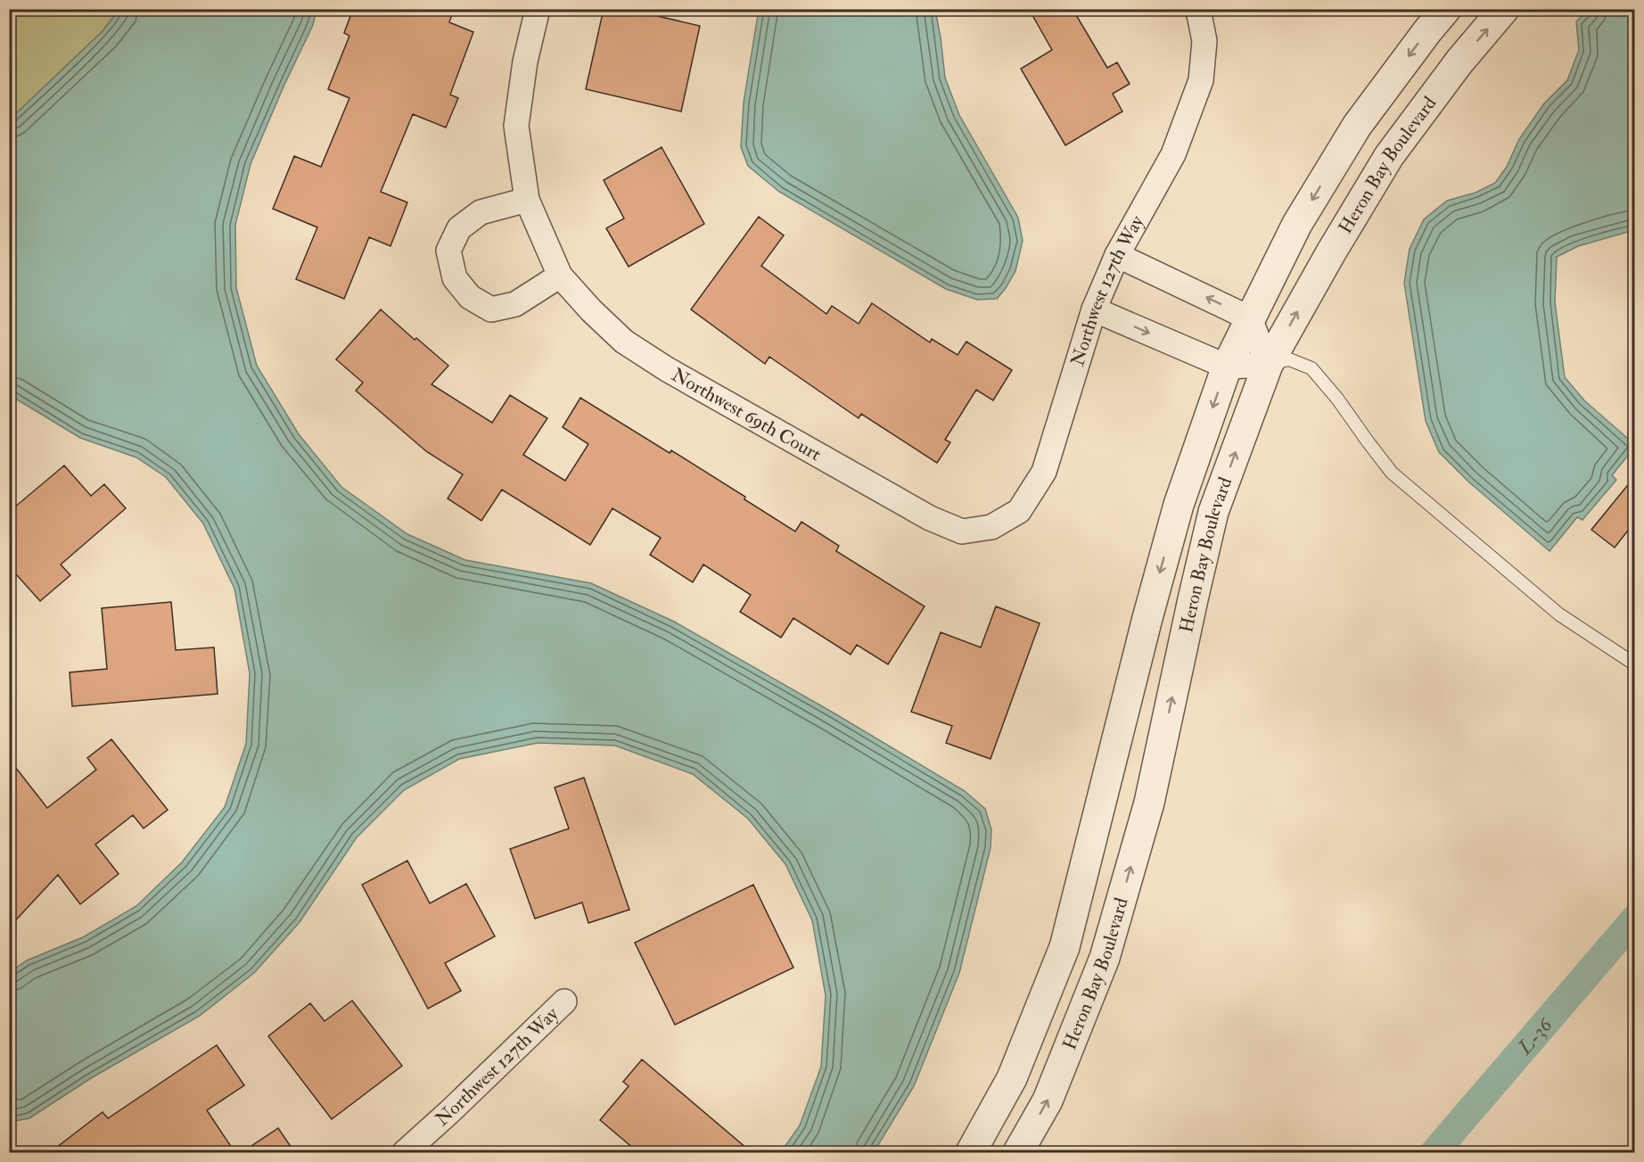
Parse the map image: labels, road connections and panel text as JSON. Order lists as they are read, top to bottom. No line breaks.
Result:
{"streets":{"street":["Heron Bay Boulevard","Northwest 127th Way","Northwest 69th Court"]},"crossings":[["Northwest 127th Way","Northwest 69th Court"]],"water":["L-36"]}
